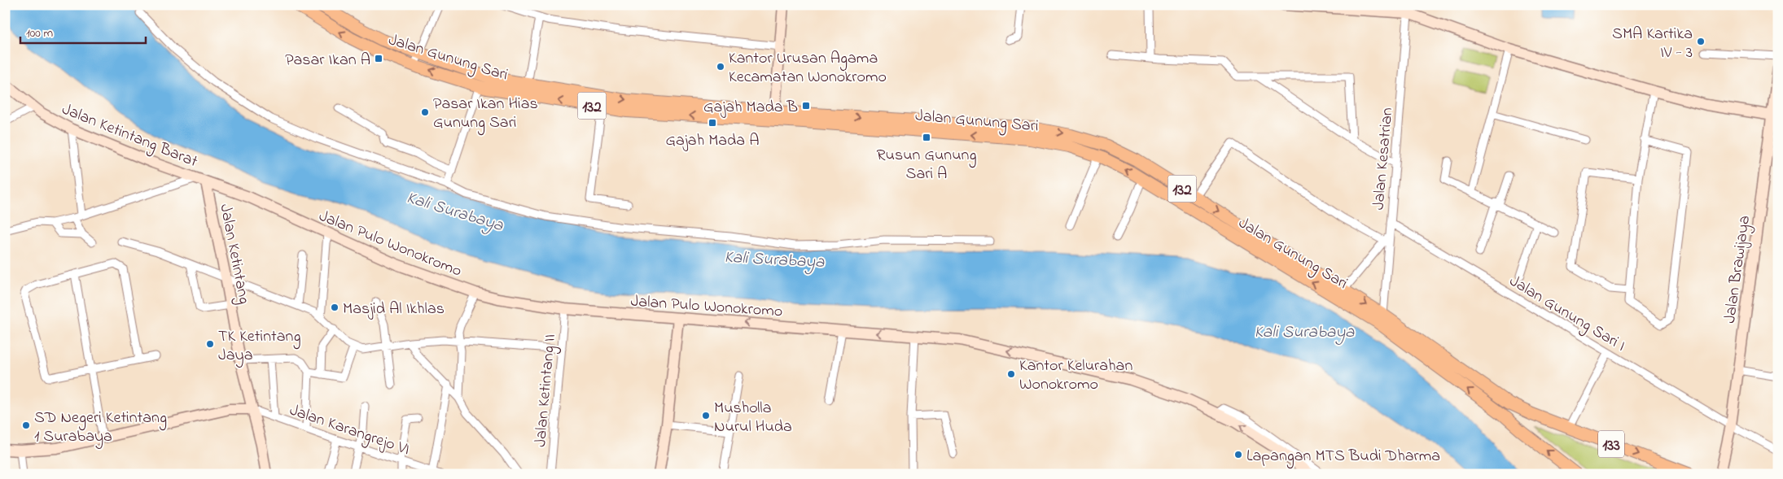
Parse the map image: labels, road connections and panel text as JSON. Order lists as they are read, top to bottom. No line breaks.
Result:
{"streets":{"main road":["Jalan Gunung Sari","132","133"],"street":["Jalan Ketintang Barat","Jalan Kesatrian","Jalan Pulo Wonokromo","Jalan Ketintang","Jalan Brawijaya","Jalan Gunung Sari I","Jalan Ketintang II","Jalan Karangrejo VI"]},"crossings":[["Jalan Gunung Sari","Jalan Kesatrian"],["Jalan Gunung Sari","133"],["Jalan Ketintang Barat","Jalan Pulo Wonokromo"],["Jalan Ketintang Barat","Jalan Ketintang"],["Jalan Kesatrian","Jalan Gunung Sari I"],["Jalan Pulo Wonokromo","Jalan Ketintang"],["Jalan Pulo Wonokromo","Jalan Ketintang II"],["Jalan Ketintang","Jalan Karangrejo VI"],["Jalan Brawijaya","Jalan Gunung Sari I"]],"water":["Kali Surabaya"],"places":{"other":["SMA Kartika IV - 3","Kantor Urusan Agama Kecamatan Wonokromo","Pasar Ikan Hias Gunung Sari","Masjid Al Ikhlas","TK Ketintang Jaya","Kantor Kelurahan Wonokromo","Musholla Nurul Huda","SD Negeri Ketintang 1 Surabaya","Lapangan MTS Budi Dharma"],"transit":["Pasar Ikan A","Gajah Mada B","Gajah Mada A","Rusun Gunung Sari A"]},"scale_bar":"100 m"}
